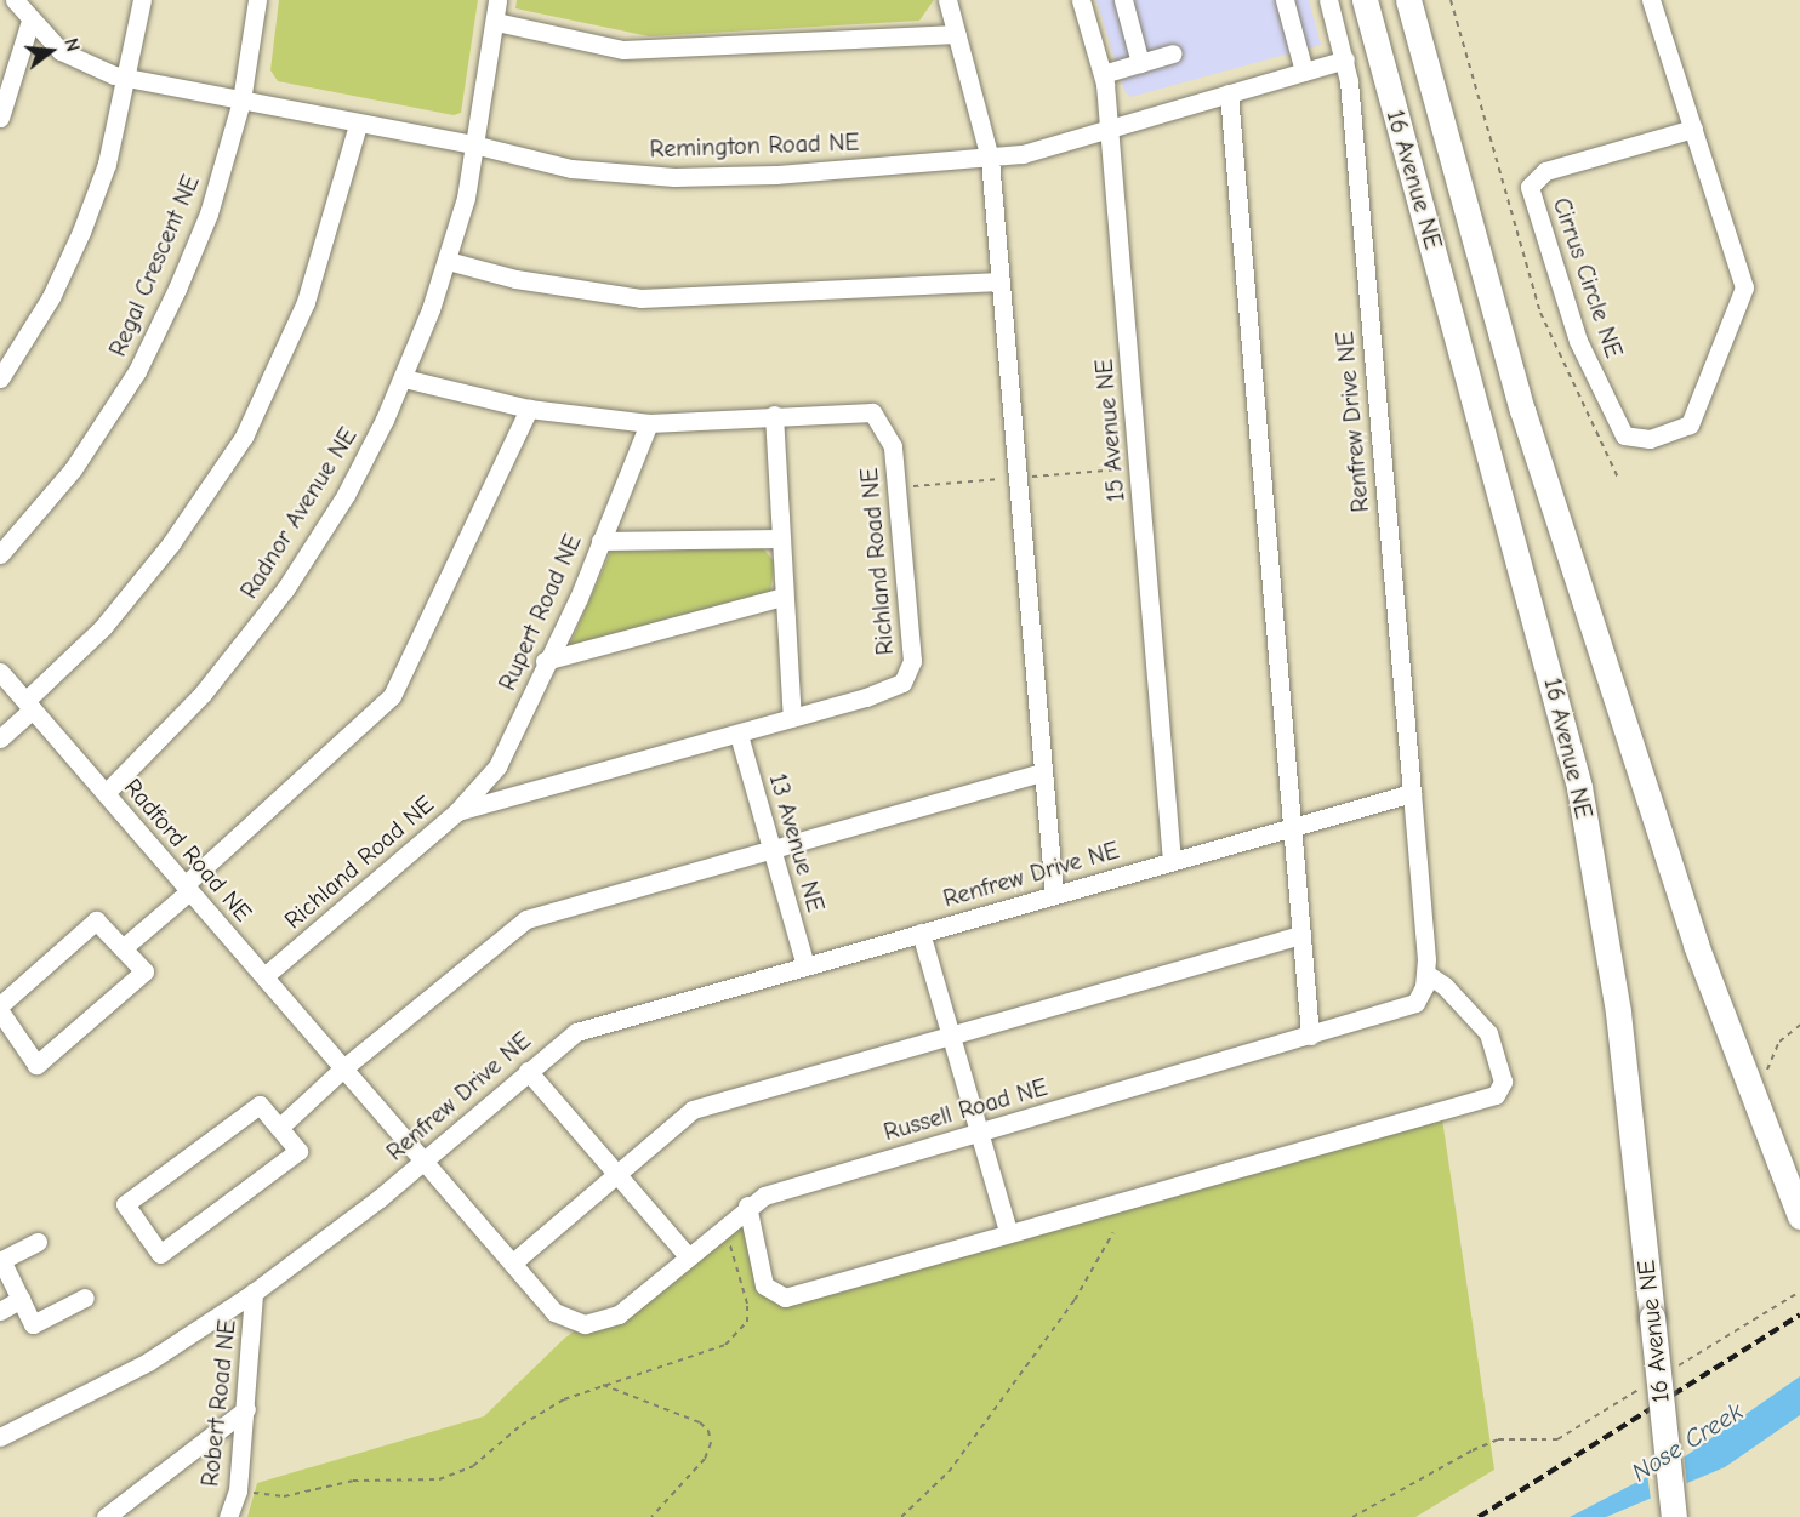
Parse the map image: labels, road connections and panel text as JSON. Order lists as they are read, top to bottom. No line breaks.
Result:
{"streets":{"highway":["16 Avenue NE"],"street":["Remington Road NE","Regal Crescent NE","Cirrus Circle NE","Renfrew Drive NE","15 Avenue NE","Radnor Avenue NE","Richland Road NE","Rupert Road NE","13 Avenue NE","Radford Road NE","Russell Road NE","Robert Road NE"]},"crossings":[["Remington Road NE","Regal Crescent NE"],["Remington Road NE","Renfrew Drive NE"],["Remington Road NE","15 Avenue NE"],["Remington Road NE","Radnor Avenue NE"],["Renfrew Drive NE","15 Avenue NE"],["Renfrew Drive NE","13 Avenue NE"],["Renfrew Drive NE","Radford Road NE"],["Renfrew Drive NE","Russell Road NE"],["Renfrew Drive NE","Robert Road NE"],["Radnor Avenue NE","Richland Road NE"],["Radnor Avenue NE","Radford Road NE"],["Richland Road NE","Rupert Road NE"],["Richland Road NE","13 Avenue NE"],["Richland Road NE","Radford Road NE"],["Radford Road NE","Russell Road NE"]],"water":["Nose Creek"],"north":"right"}
